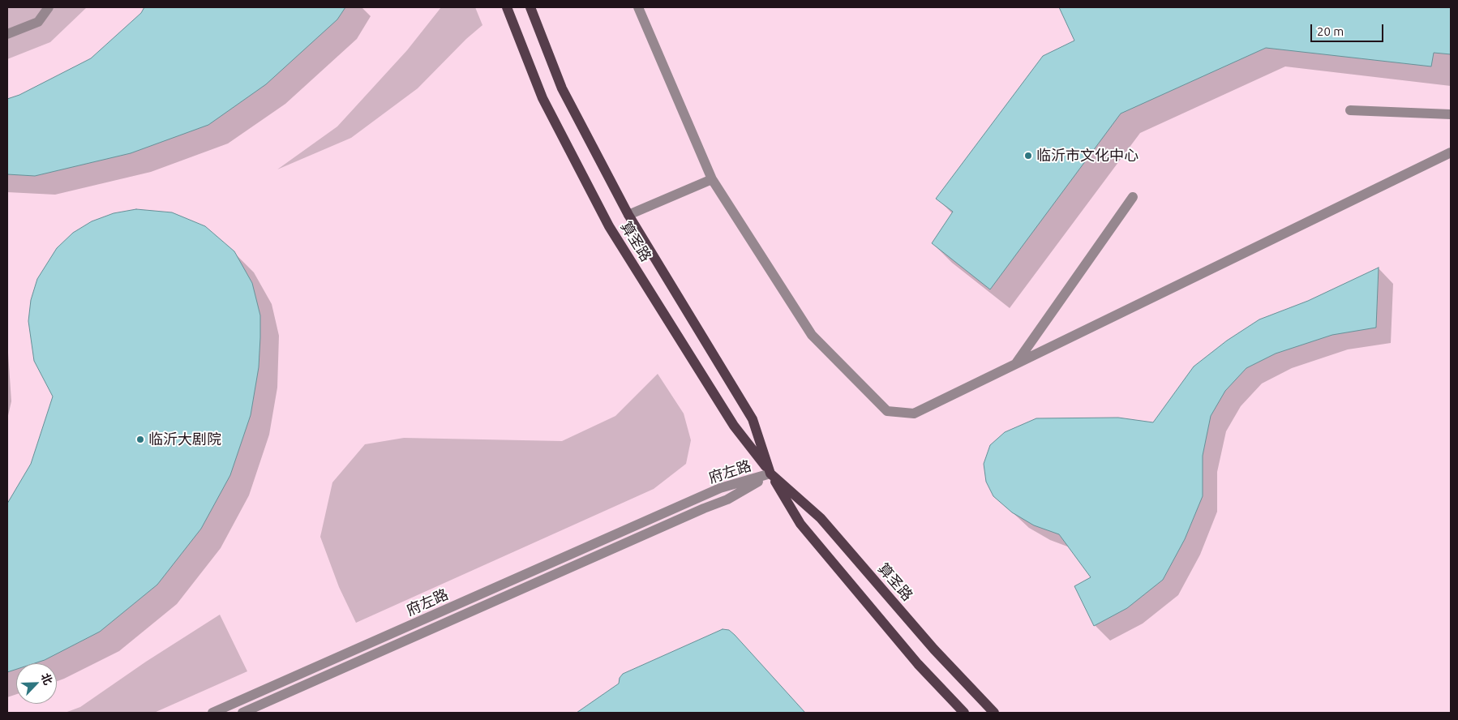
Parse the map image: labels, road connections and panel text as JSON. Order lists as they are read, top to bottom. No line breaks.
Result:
{"streets":{"main road":["算圣路"],"street":["府左路"]},"crossings":[["算圣路","府左路"]],"places":["临沂市文化中心","临沂大剧院"],"scale_bar":"20 m","north":"top right"}
